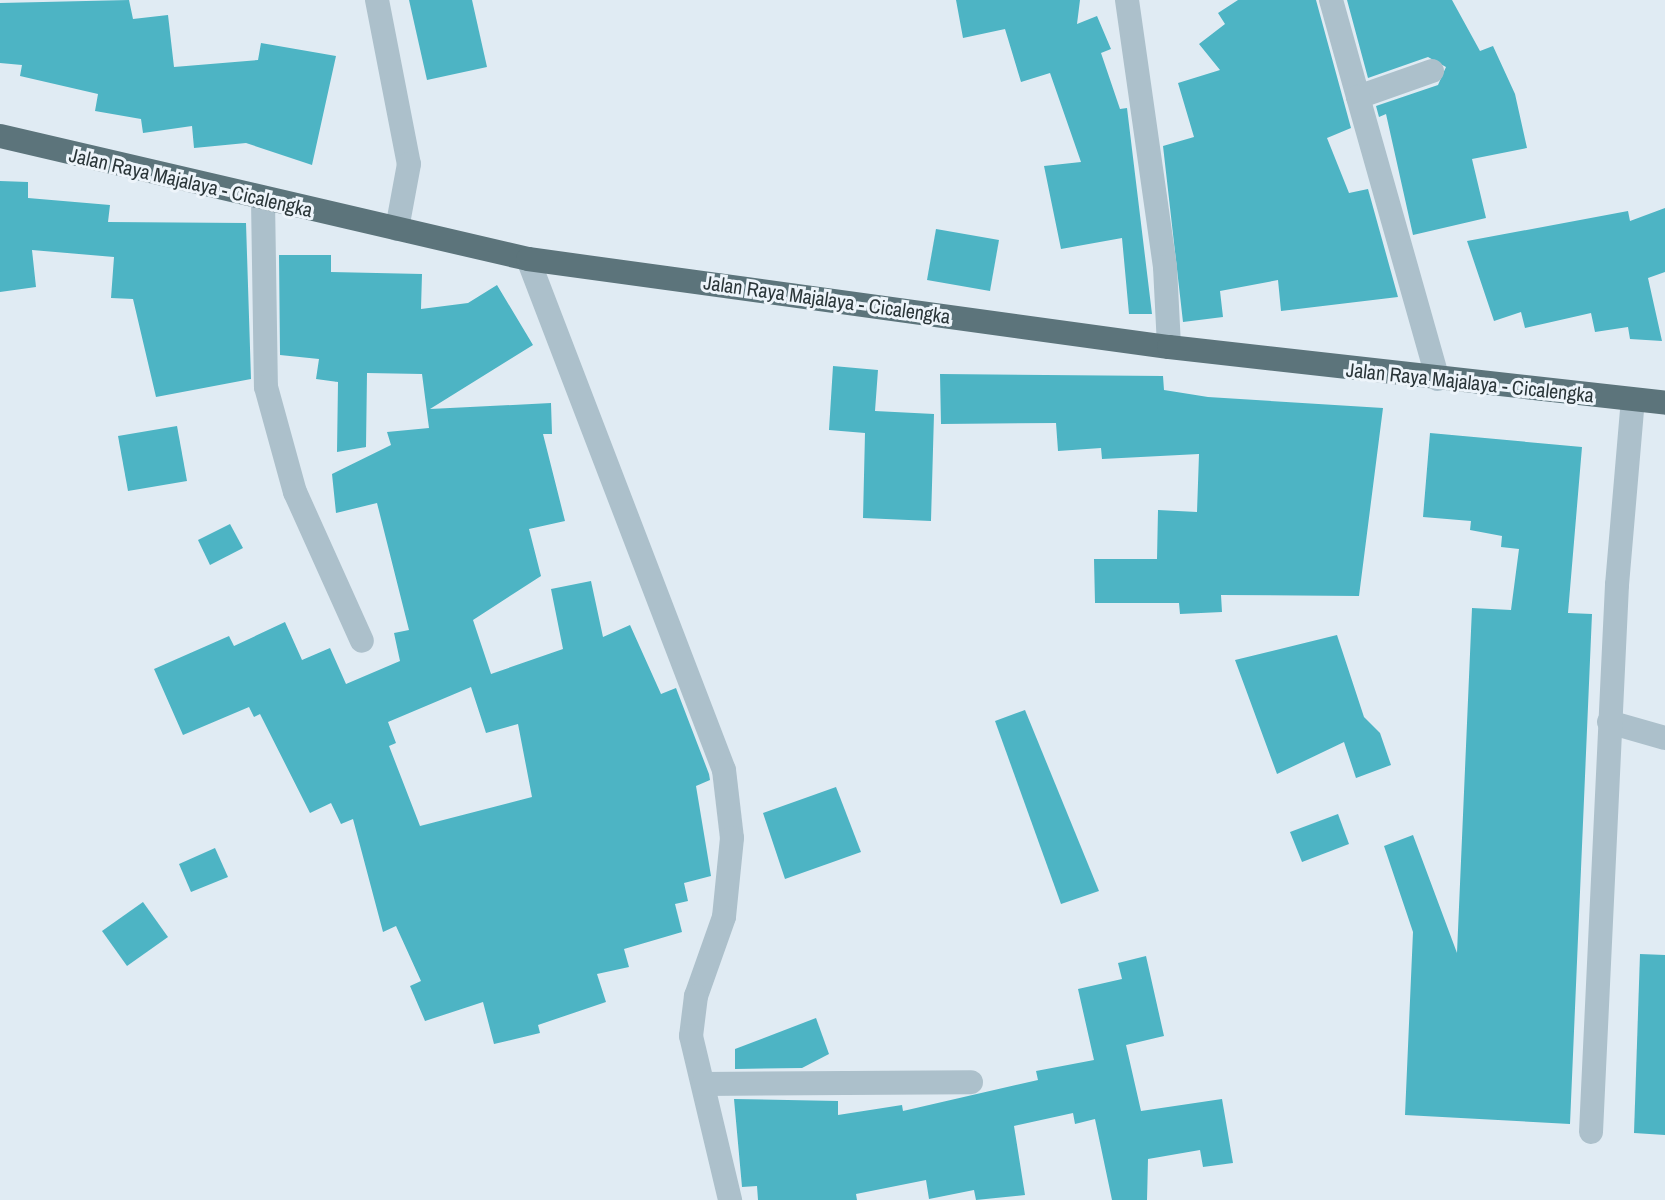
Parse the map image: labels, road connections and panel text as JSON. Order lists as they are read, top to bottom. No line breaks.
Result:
{"streets":{"main road":["Jalan Raya Majalaya - Cicalengka"]}}
